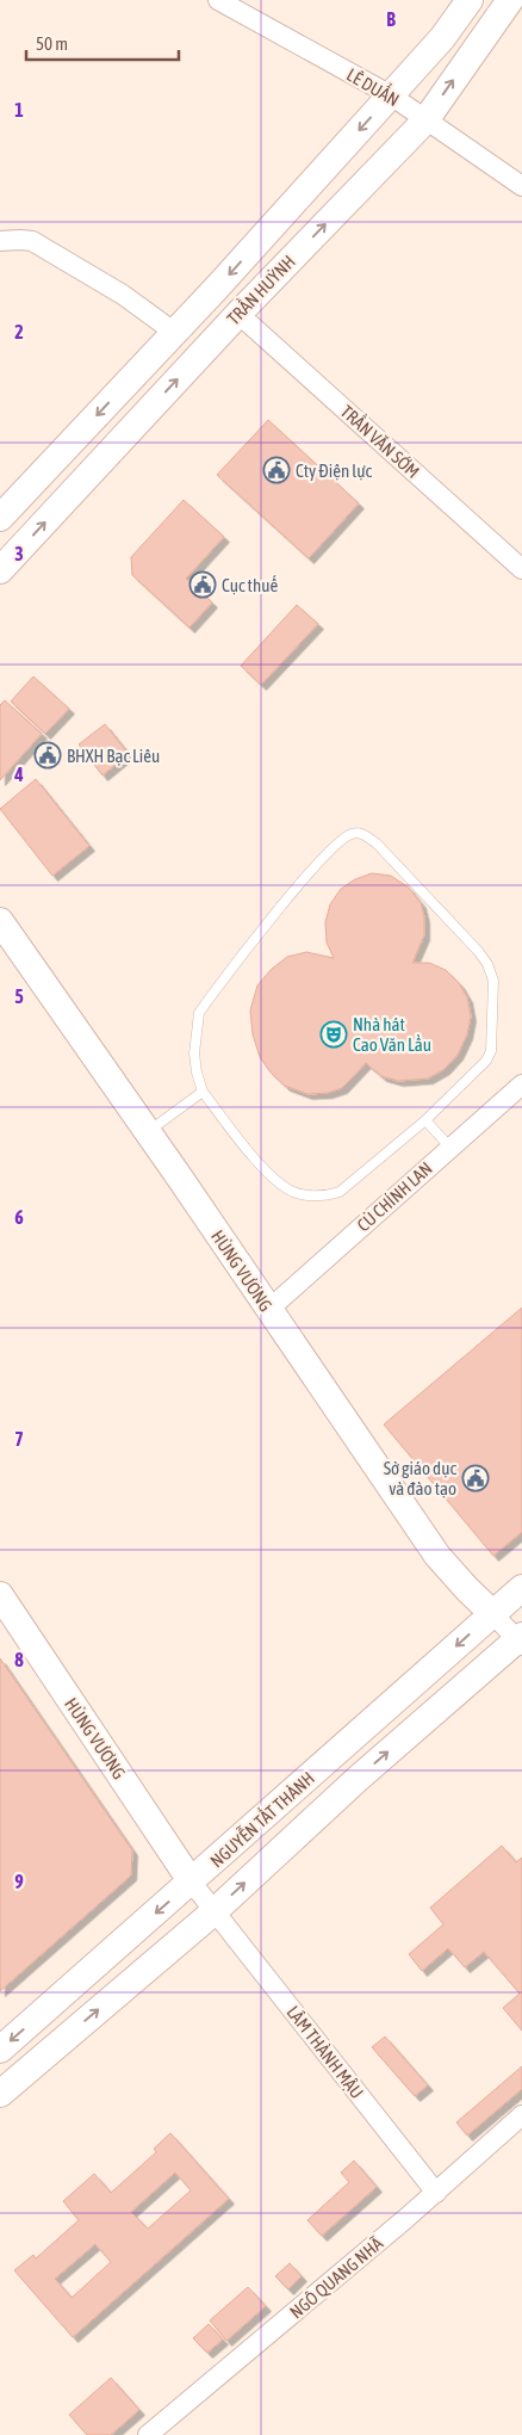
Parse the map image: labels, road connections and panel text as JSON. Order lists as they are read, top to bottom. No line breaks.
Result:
{"streets":{"street":["LÊ DUẨN","TRẦN HUỲNH","TRẦN VĂN SỚM","CÙ CHÍNH LAN","HÙNG VƯƠNG","NGUYỄN TẤT THÀNH","LÂM THÀNH MẬU","NGÔ QUANG NHÃ"]},"crossings":[["LÊ DUẨN","TRẦN HUỲNH"],["TRẦN HUỲNH","TRẦN VĂN SỚM"],["CÙ CHÍNH LAN","HÙNG VƯƠNG"],["HÙNG VƯƠNG","NGUYỄN TẤT THÀNH"],["HÙNG VƯƠNG","LÂM THÀNH MẬU"],["NGUYỄN TẤT THÀNH","LÂM THÀNH MẬU"],["LÂM THÀNH MẬU","NGÔ QUANG NHÃ"]],"places":{"public building":["Cty Điện lực","Cục thuế","BHXH Bạc Liêu","Sở giáo dục và đào tạo"],"theatre":["Nhà hát Cao Văn Lầu"]},"scale_bar":"50 m","grid":{"columns":["B"],"rows":["1","2","3","4","5","6","7","8","9"]}}
